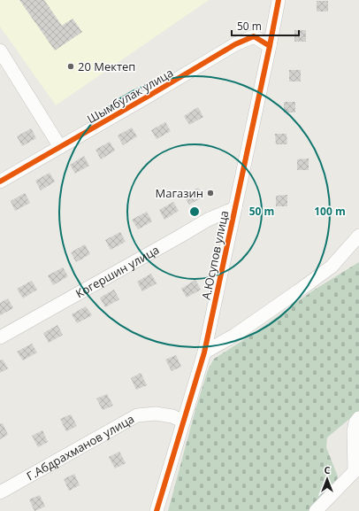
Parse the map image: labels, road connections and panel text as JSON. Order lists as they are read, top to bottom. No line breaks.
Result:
{"streets":{"street":["Шымбулак улица","А.Юсупов улица","Когершин улица","Г.Абдрахманов улица"]},"crossings":[["Шымбулак улица","А.Юсупов улица"],["А.Юсупов улица","Когершин улица"],["А.Юсупов улица","Г.Абдрахманов улица"]],"places":["20 Мектеп","Магазин"],"scale_bar":"50 m","north":"top","rings":["50 m","100 m"]}
